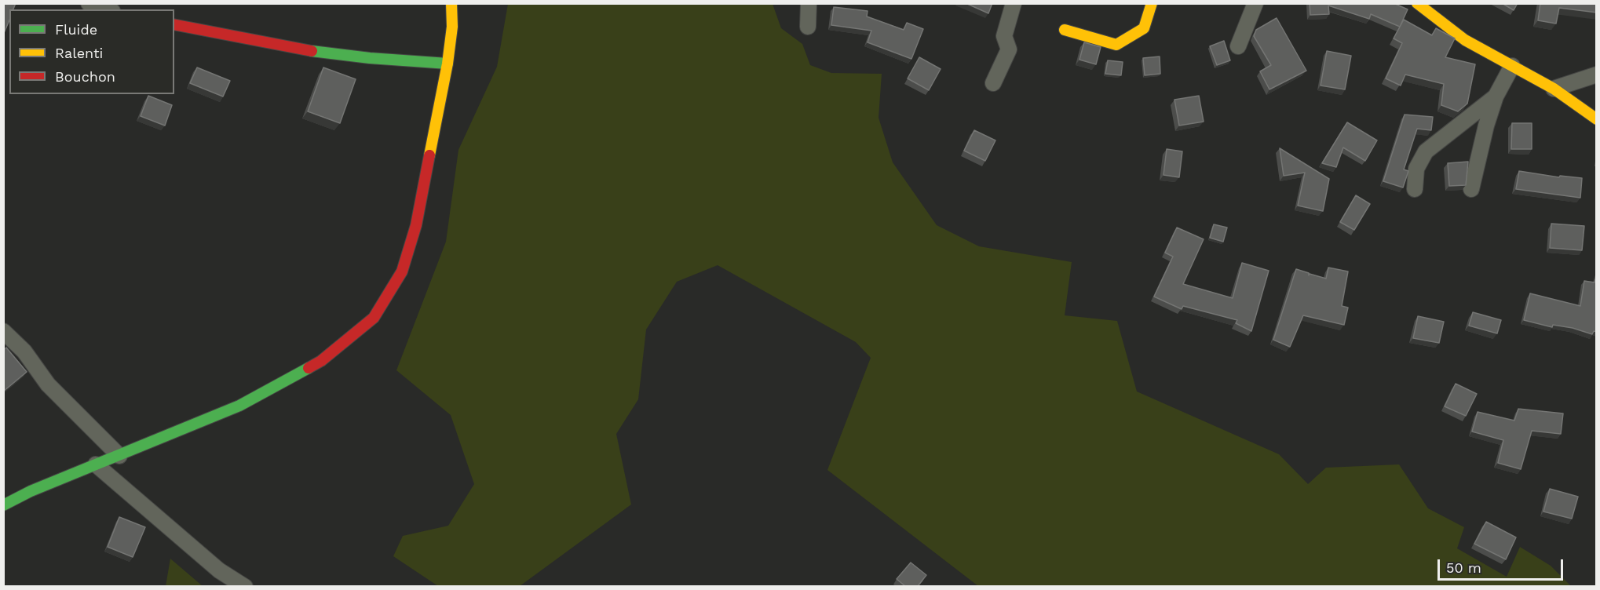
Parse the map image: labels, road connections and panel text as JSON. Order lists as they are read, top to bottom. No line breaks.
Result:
{"legend":["Fluide","Ralenti","Bouchon"],"scale_bar":"50 m"}
